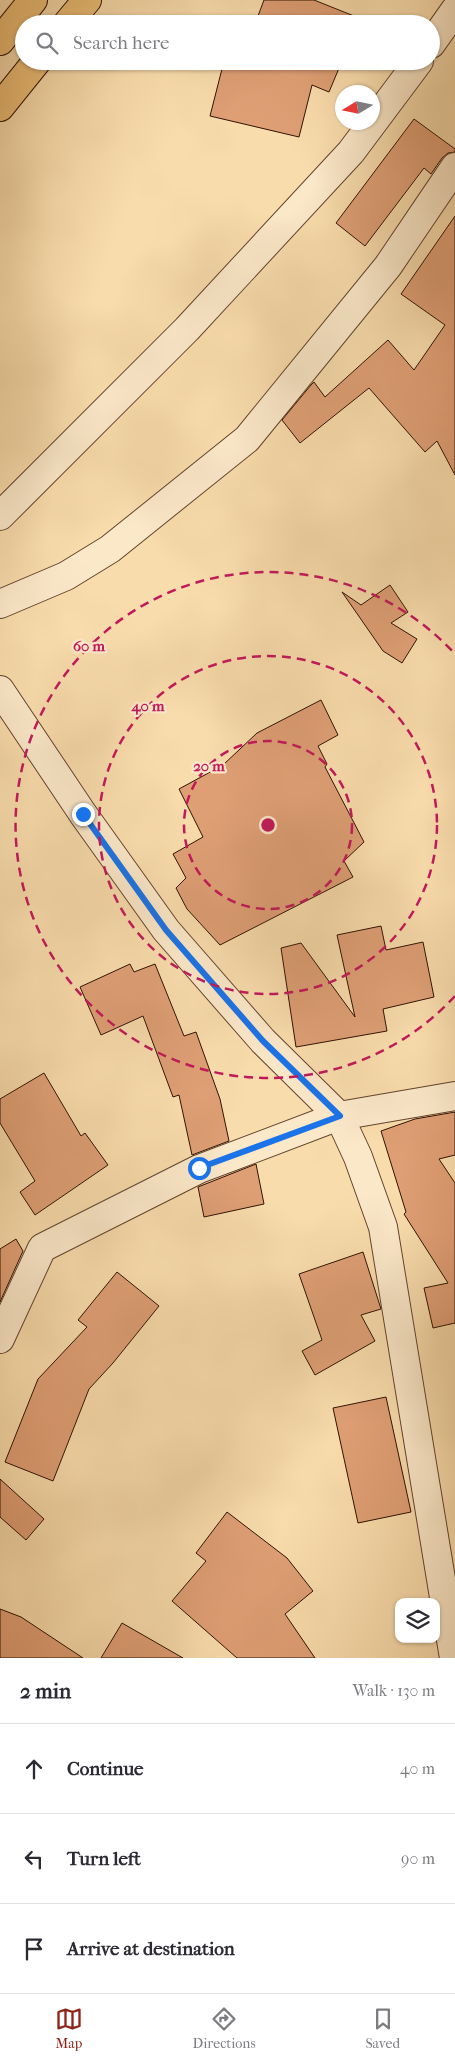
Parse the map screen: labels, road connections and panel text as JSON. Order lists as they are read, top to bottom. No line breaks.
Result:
{"north":"left","page":{"search":"Search here","heading":["2 min","Walk · 130 m"],"list":[["Continue","40 m"],["Turn left","90 m"],"Arrive at destination"],"nav":["Map","Directions","Saved"]},"rings":["60 m","40 m","20 m"]}
